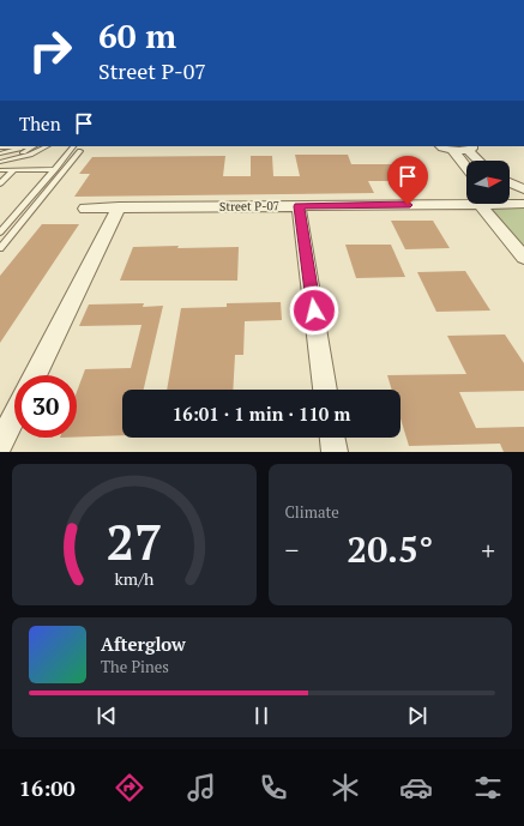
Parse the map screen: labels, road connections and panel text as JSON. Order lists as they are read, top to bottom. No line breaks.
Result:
{"streets":{"street":["Street P-07"]},"north":"right","page":{"turn":["60 m","Street P-07"],"then":"Then","limit":"30","trip":"16:01 · 1 min · 110 m","tile":"Climate","heat":["−","20.5°","+"],"song":["Afterglow","The Pines"],"tabs":"16:00","gauge":["27","km/h"]}}
